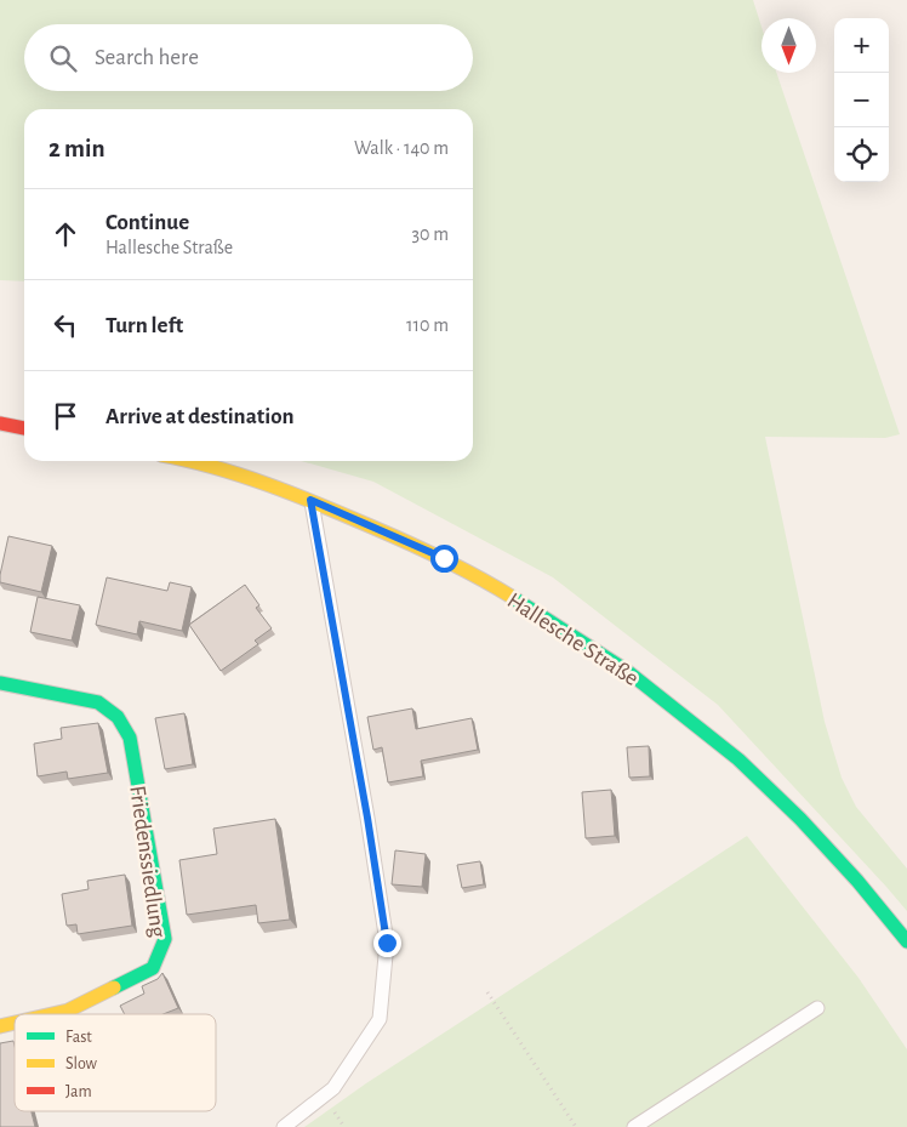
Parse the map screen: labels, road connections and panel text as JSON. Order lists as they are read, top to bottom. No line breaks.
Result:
{"streets":{"street":["Hallesche Straße","Friedenssiedlung"]},"legend":["Fast","Slow","Jam"],"north":"bottom","page":{"map_buttons":["+","−"],"search":"Search here","heading":["2 min","Walk · 140 m"],"list":[["Continue","Hallesche Straße","30 m"],["Turn left","110 m"],"Arrive at destination"]}}
